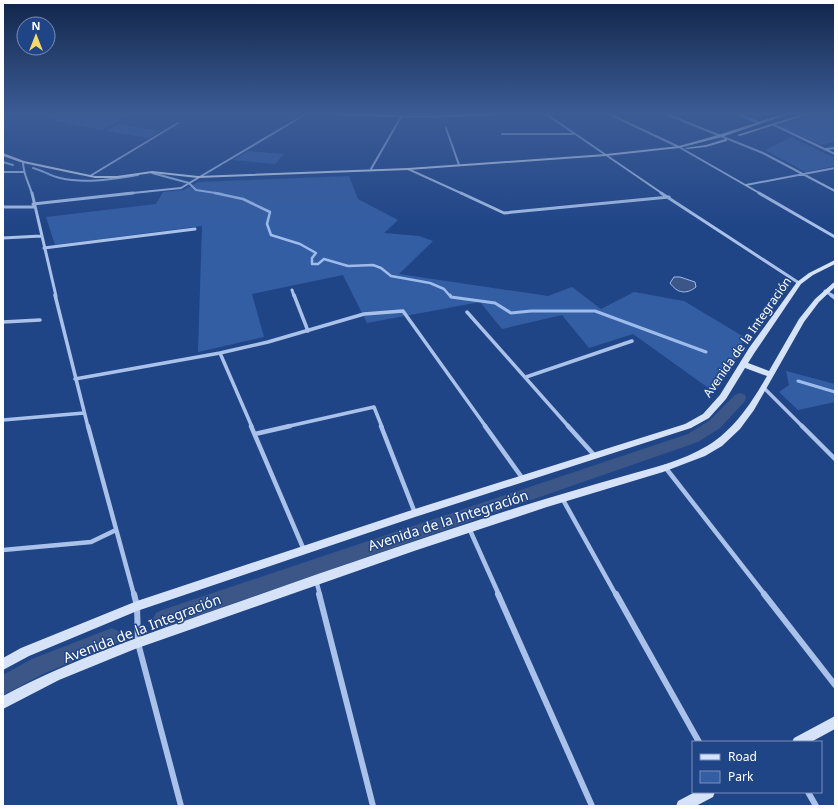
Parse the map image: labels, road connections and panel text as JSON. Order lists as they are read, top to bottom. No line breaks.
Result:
{"streets":{"street":["Avenida de la Integración"]},"legend":["Road","Park"],"north":"top"}
